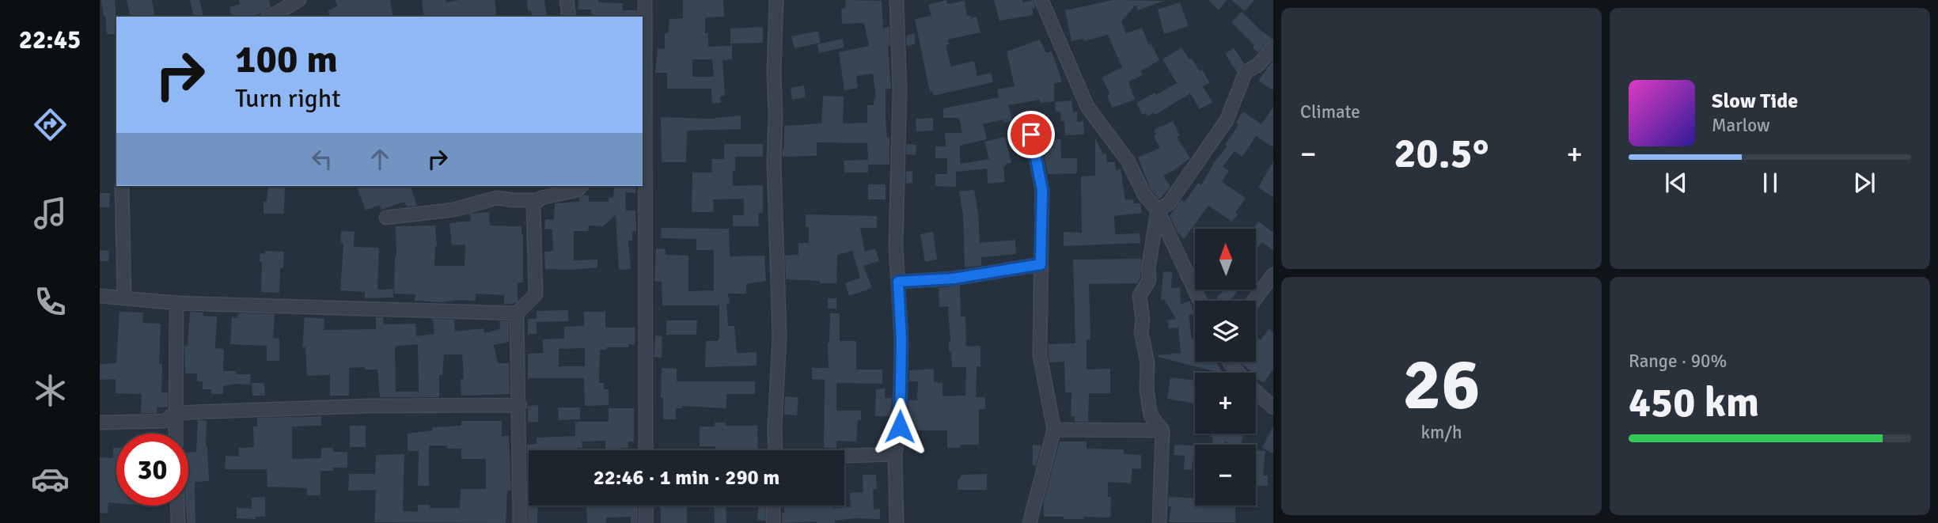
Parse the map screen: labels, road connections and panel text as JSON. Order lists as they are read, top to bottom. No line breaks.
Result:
{"north":"top","page":{"tabs":"22:45","tile":["Climate",["26","km/h"],["Range · 90%","450 km"]],"turn":["100 m","Turn right"],"song":["Slow Tide","Marlow"],"heat":["−","20.5°","+"],"map_buttons":["+","−"],"limit":"30","trip":"22:46 · 1 min · 290 m"}}
